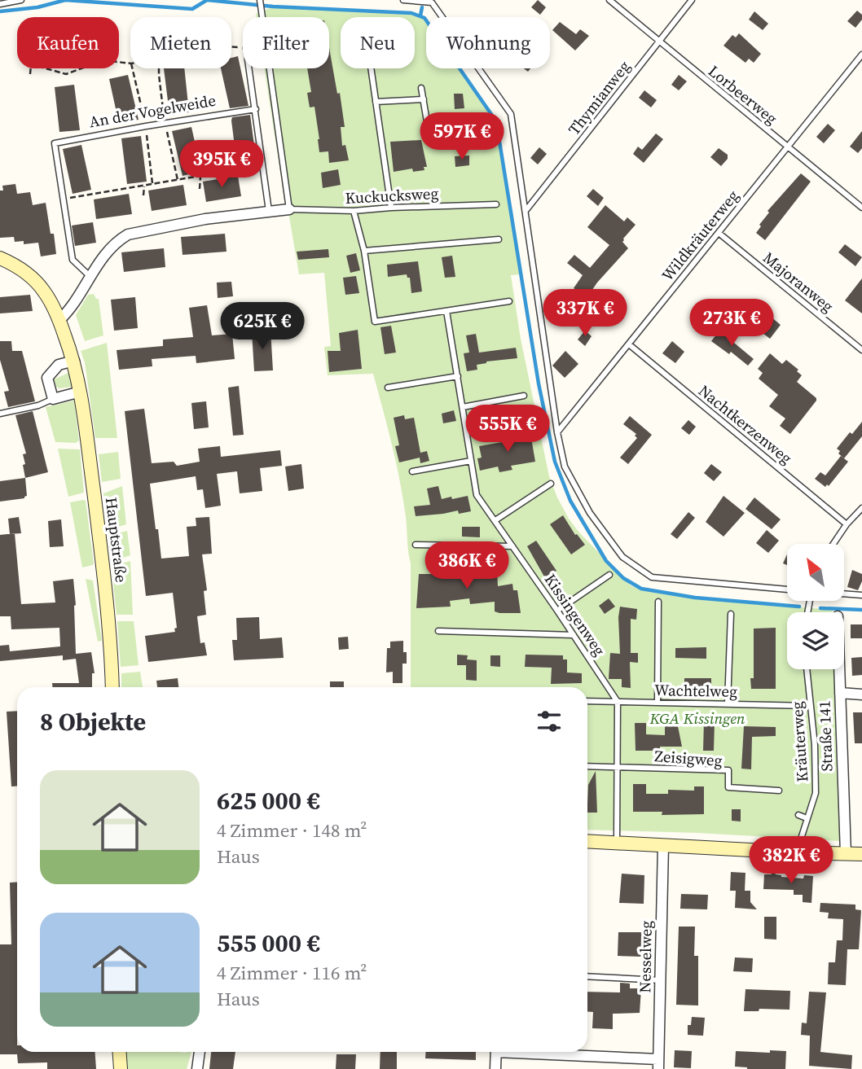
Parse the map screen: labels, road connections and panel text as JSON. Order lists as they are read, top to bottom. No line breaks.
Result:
{"streets":{"street":["Hauptstraße","Straße 141","Nesselweg"],"lane":["Lorbeerweg","Thymianweg","An der Vogelweide","Kuckucksweg","Wildkräuterweg","Majoranweg","Nachtkerzenweg","Kissingenweg","Wachtelweg","Kräuterweg","Zeisigweg"]},"crossings":[["Lorbeerweg","Thymianweg"],["Lorbeerweg","Wildkräuterweg"],["Wildkräuterweg","Majoranweg"],["Wildkräuterweg","Nachtkerzenweg"],["Kissingenweg","Wachtelweg"],["Wachtelweg","Kräuterweg"]],"parks":["KGA Kissingen"],"north":"top left","page":{"chip":["Kaufen","Mieten","Filter","Neu","Wohnung"],"price":["597K €","395K €","337K €","273K €","625K €","555K €","386K €","382K €"],"heading":"8 Objekte","list":[{"name":"625 000 €","note":"4 Zimmer · 148 m² · Haus"},{"name":"555 000 €","note":"4 Zimmer · 116 m² · Haus"}]}}
